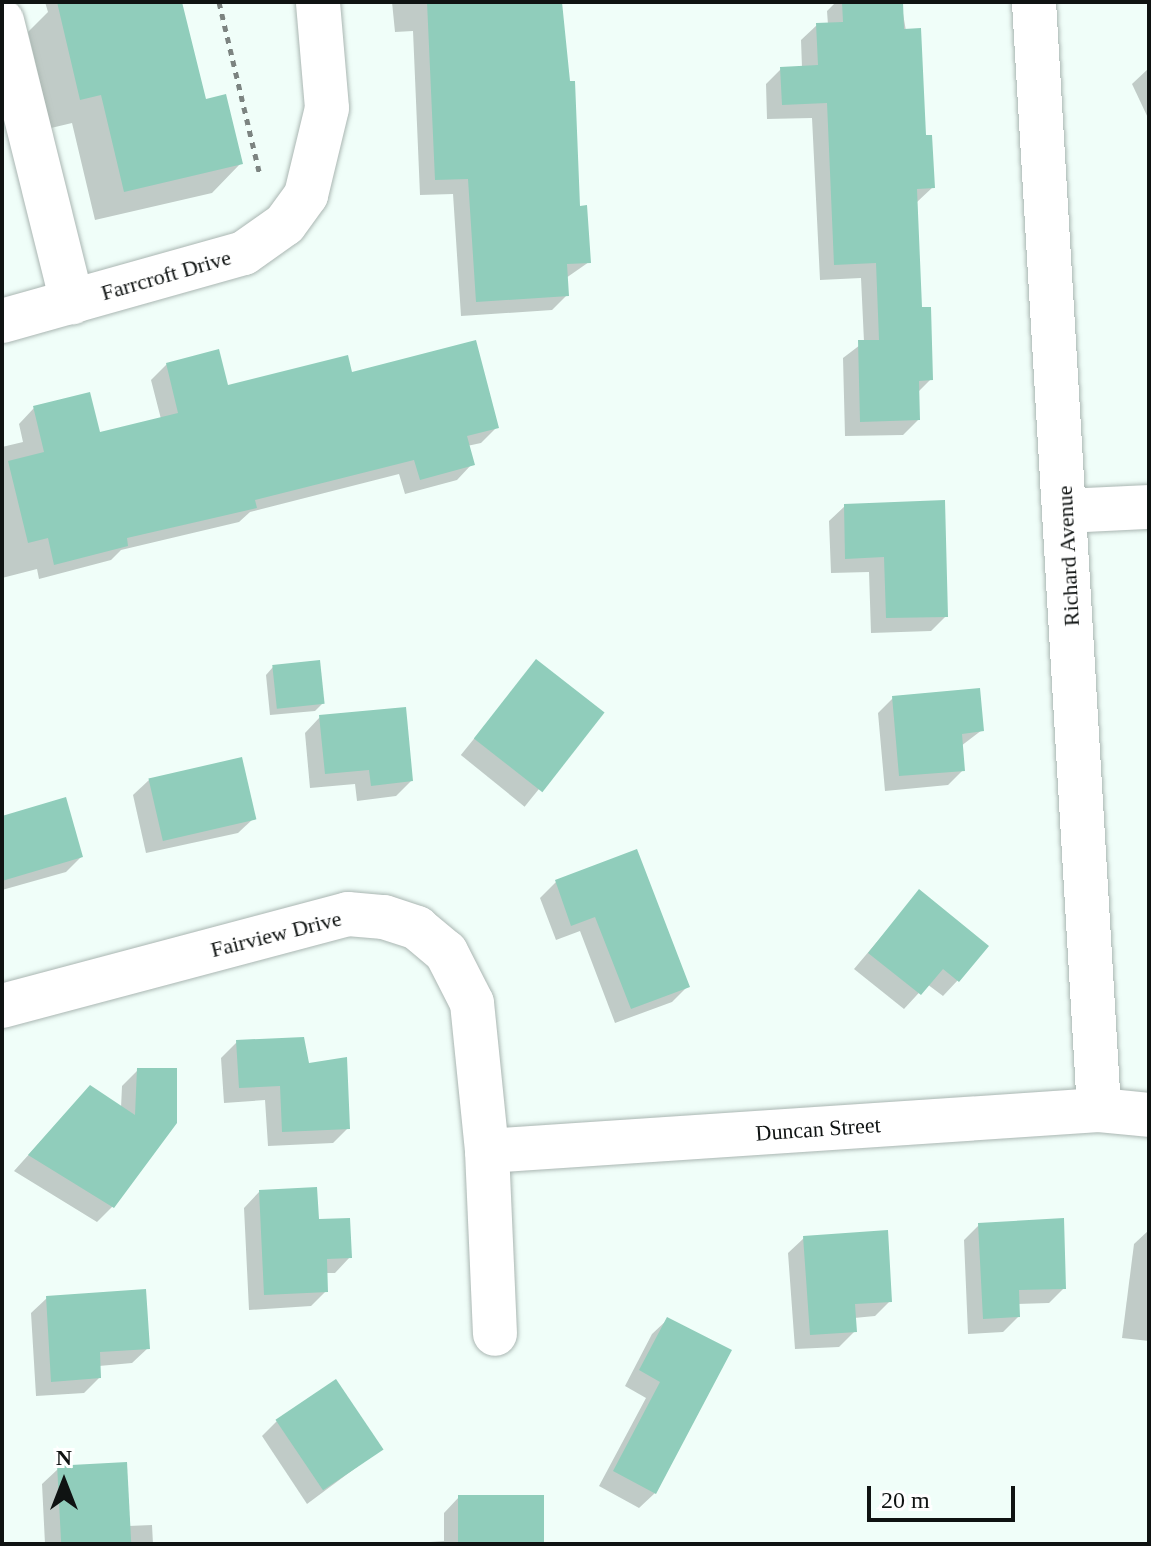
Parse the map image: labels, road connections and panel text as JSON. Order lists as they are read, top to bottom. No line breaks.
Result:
{"streets":{"street":["Farrcroft Drive","Richard Avenue","Fairview Drive","Duncan Street"]},"crossings":[["Richard Avenue","Duncan Street"],["Fairview Drive","Duncan Street"]],"scale_bar":"20 m","north":"top"}
